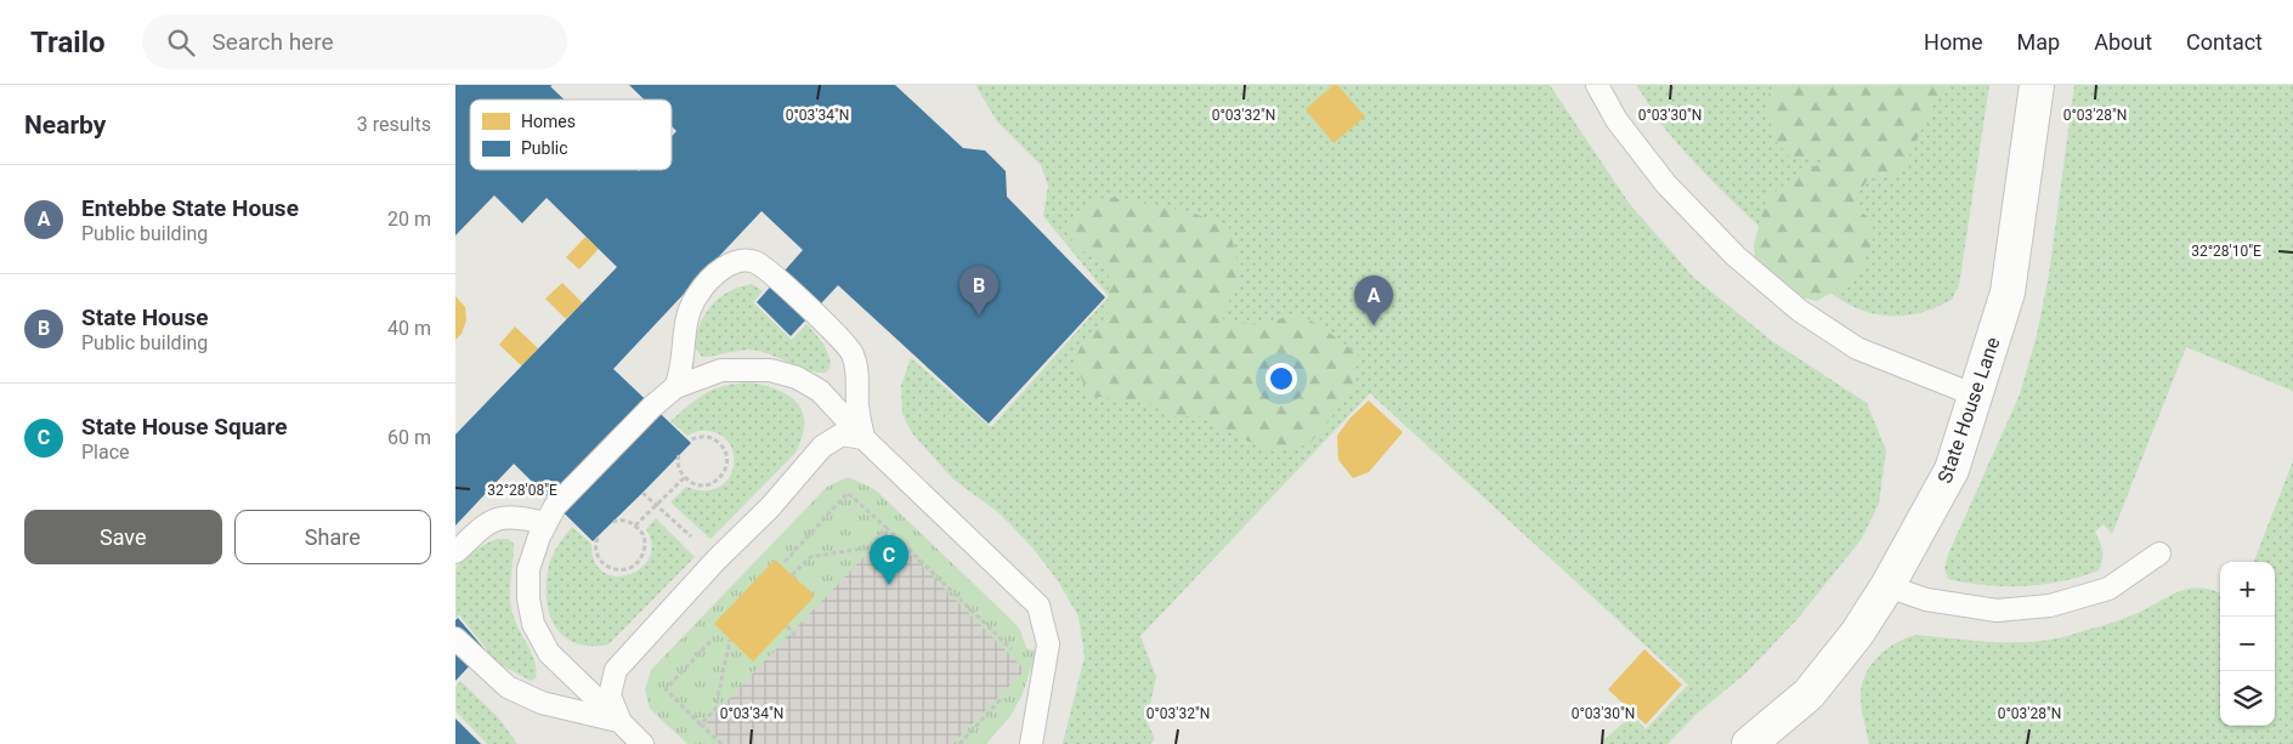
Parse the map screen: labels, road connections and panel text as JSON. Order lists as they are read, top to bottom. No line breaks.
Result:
{"streets":{"street":["State House Lane"]},"legend":["Homes","Public"],"page":{"header":"Trailo","search":"Search here","nav":["Home","Map","About","Contact"],"heading":["Nearby","3 results"],"list":[{"mark":"A","name":"Entebbe State House","note":"Public building","value":"20 m"},{"mark":"B","name":"State House","note":"Public building","value":"40 m"},{"mark":"C","name":"State House Square","note":"Place","value":"60 m"}],"pins":["B","A","C"],"buttons":["Save","Share"],"map_buttons":["+","−"]},"coordinates":["0°03'34\"N","0°03'32\"N","0°03'30\"N","0°03'28\"N","32°28'10\"E","32°28'08\"E"]}
